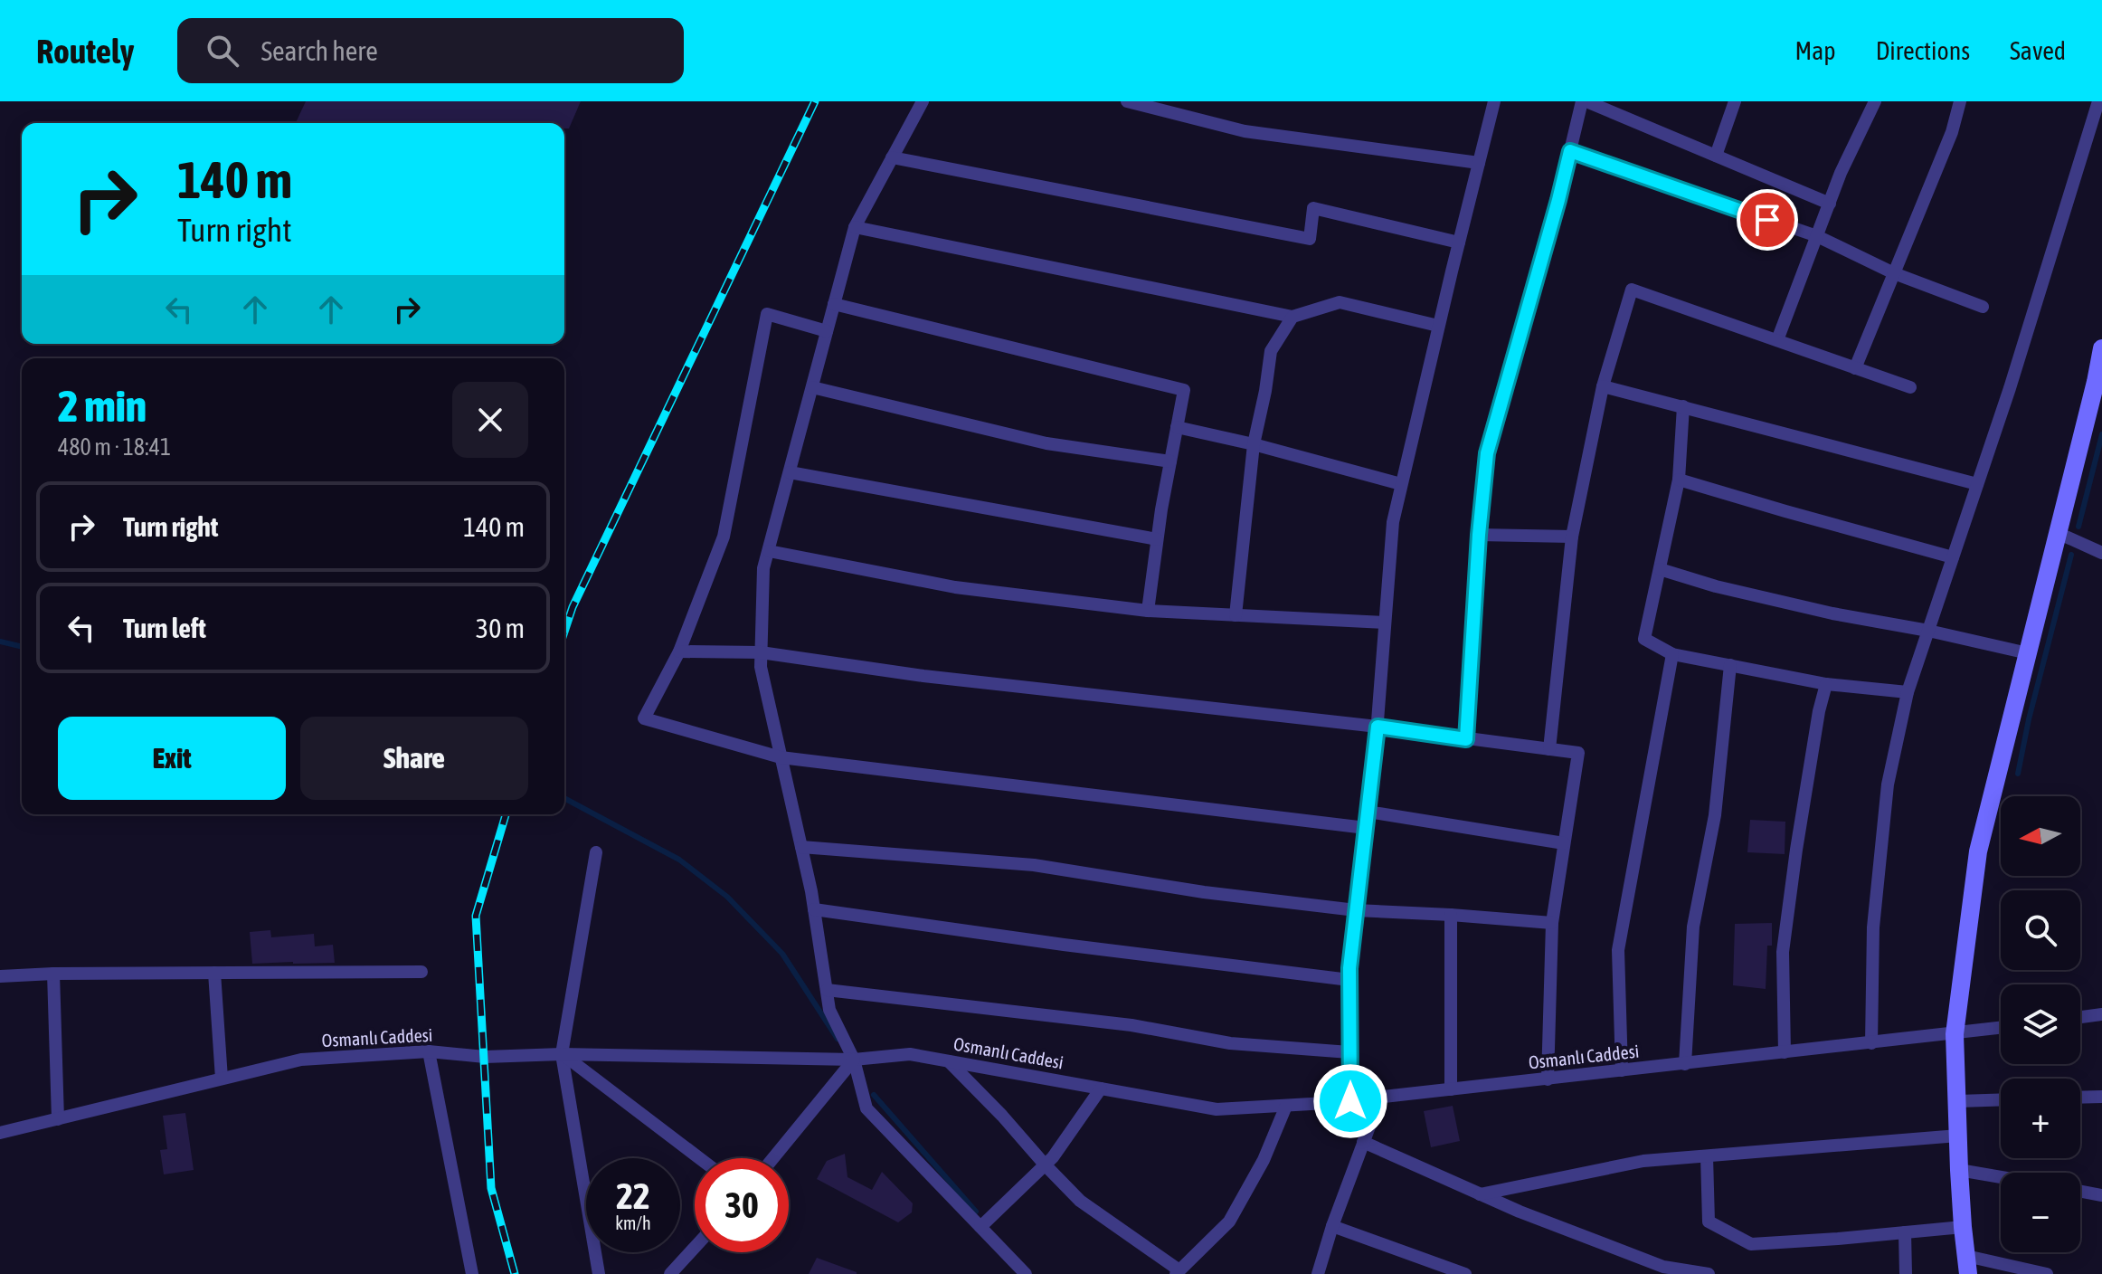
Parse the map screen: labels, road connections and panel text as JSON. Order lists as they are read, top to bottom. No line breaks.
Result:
{"streets":{"street":["Osmanlı Caddesi"]},"north":"left","page":{"header":"Routely","search":"Search here","nav":["Map","Directions","Saved"],"turn":["140 m","Turn right"],"heading":["2 min","480 m · 18:41"],"list":[{"name":"Turn right","value":"140 m"},{"name":"Turn left","value":"30 m"}],"buttons":["Exit","Share"],"map_buttons":["+","−"],"speed":"22 km/h","limit":"30"}}
